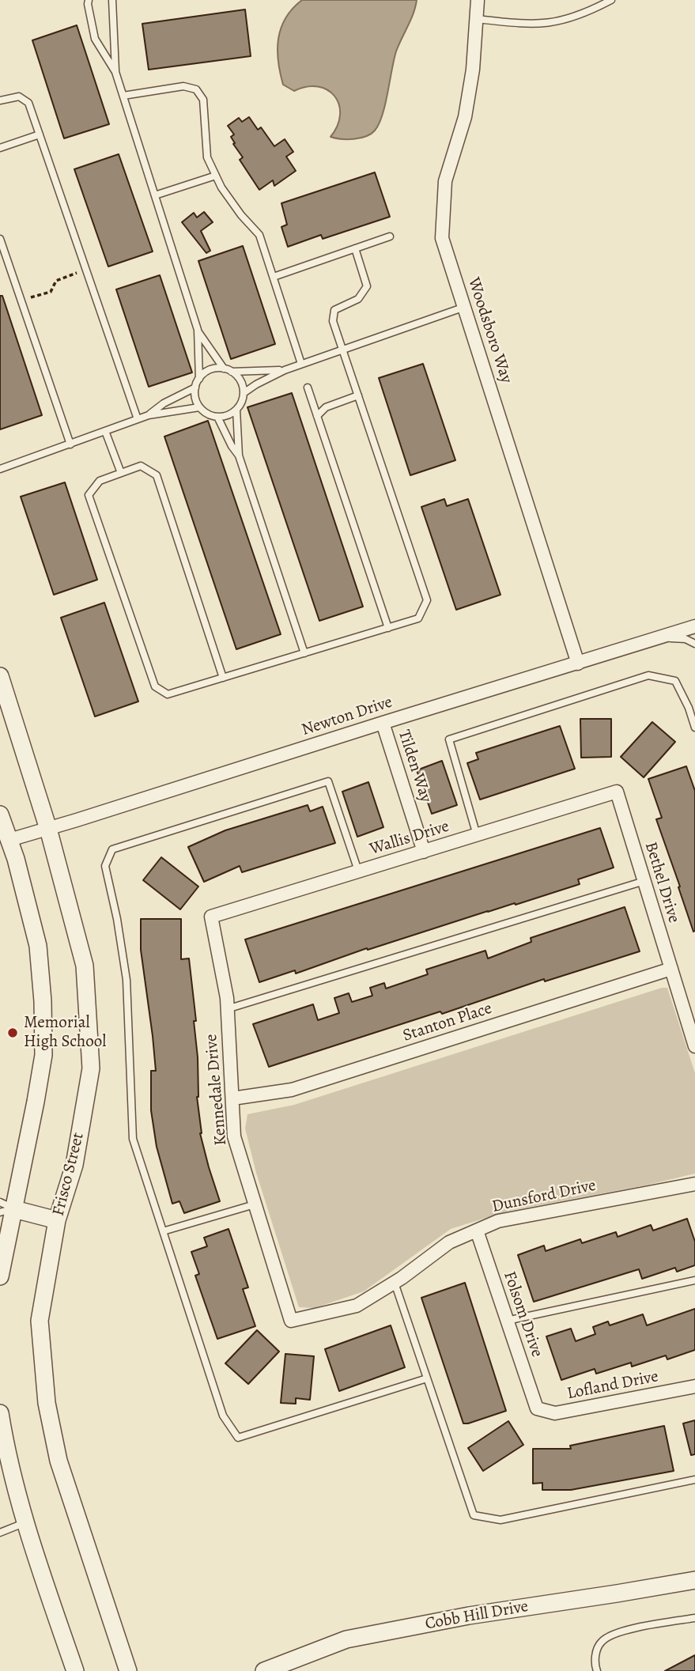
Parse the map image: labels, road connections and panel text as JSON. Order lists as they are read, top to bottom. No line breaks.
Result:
{"streets":{"street":["Woodsboro Way","Newton Drive","Tilden Way","Wallis Drive","Bethel Drive","Stanton Place","Kennedale Drive","Frisco Street","Dunsford Drive","Folsom Drive","Lofland Drive","Cobb Hill Drive"]},"crossings":[["Woodsboro Way","Newton Drive"],["Newton Drive","Tilden Way"],["Newton Drive","Frisco Street"],["Tilden Way","Wallis Drive"],["Wallis Drive","Bethel Drive"],["Wallis Drive","Kennedale Drive"],["Bethel Drive","Stanton Place"],["Stanton Place","Kennedale Drive"],["Kennedale Drive","Dunsford Drive"],["Dunsford Drive","Folsom Drive"],["Folsom Drive","Lofland Drive"]],"places":["Memorial High School"]}
